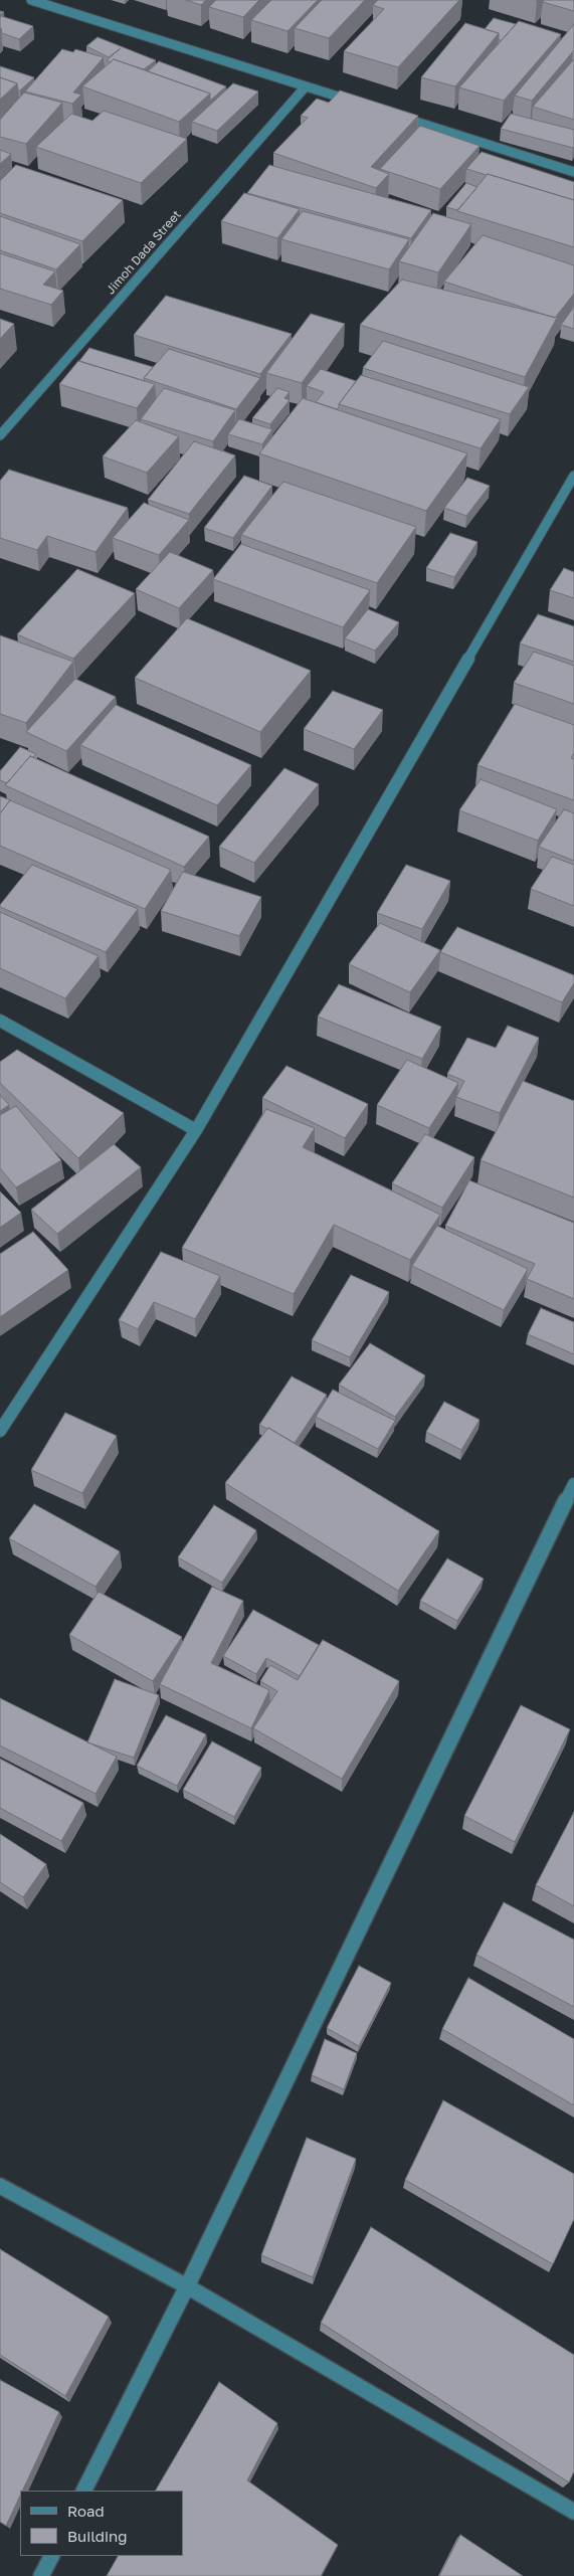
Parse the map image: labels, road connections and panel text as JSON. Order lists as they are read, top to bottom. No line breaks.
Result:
{"streets":{"street":["Jimoh Dada Street"]},"legend":["Road","Building"]}
